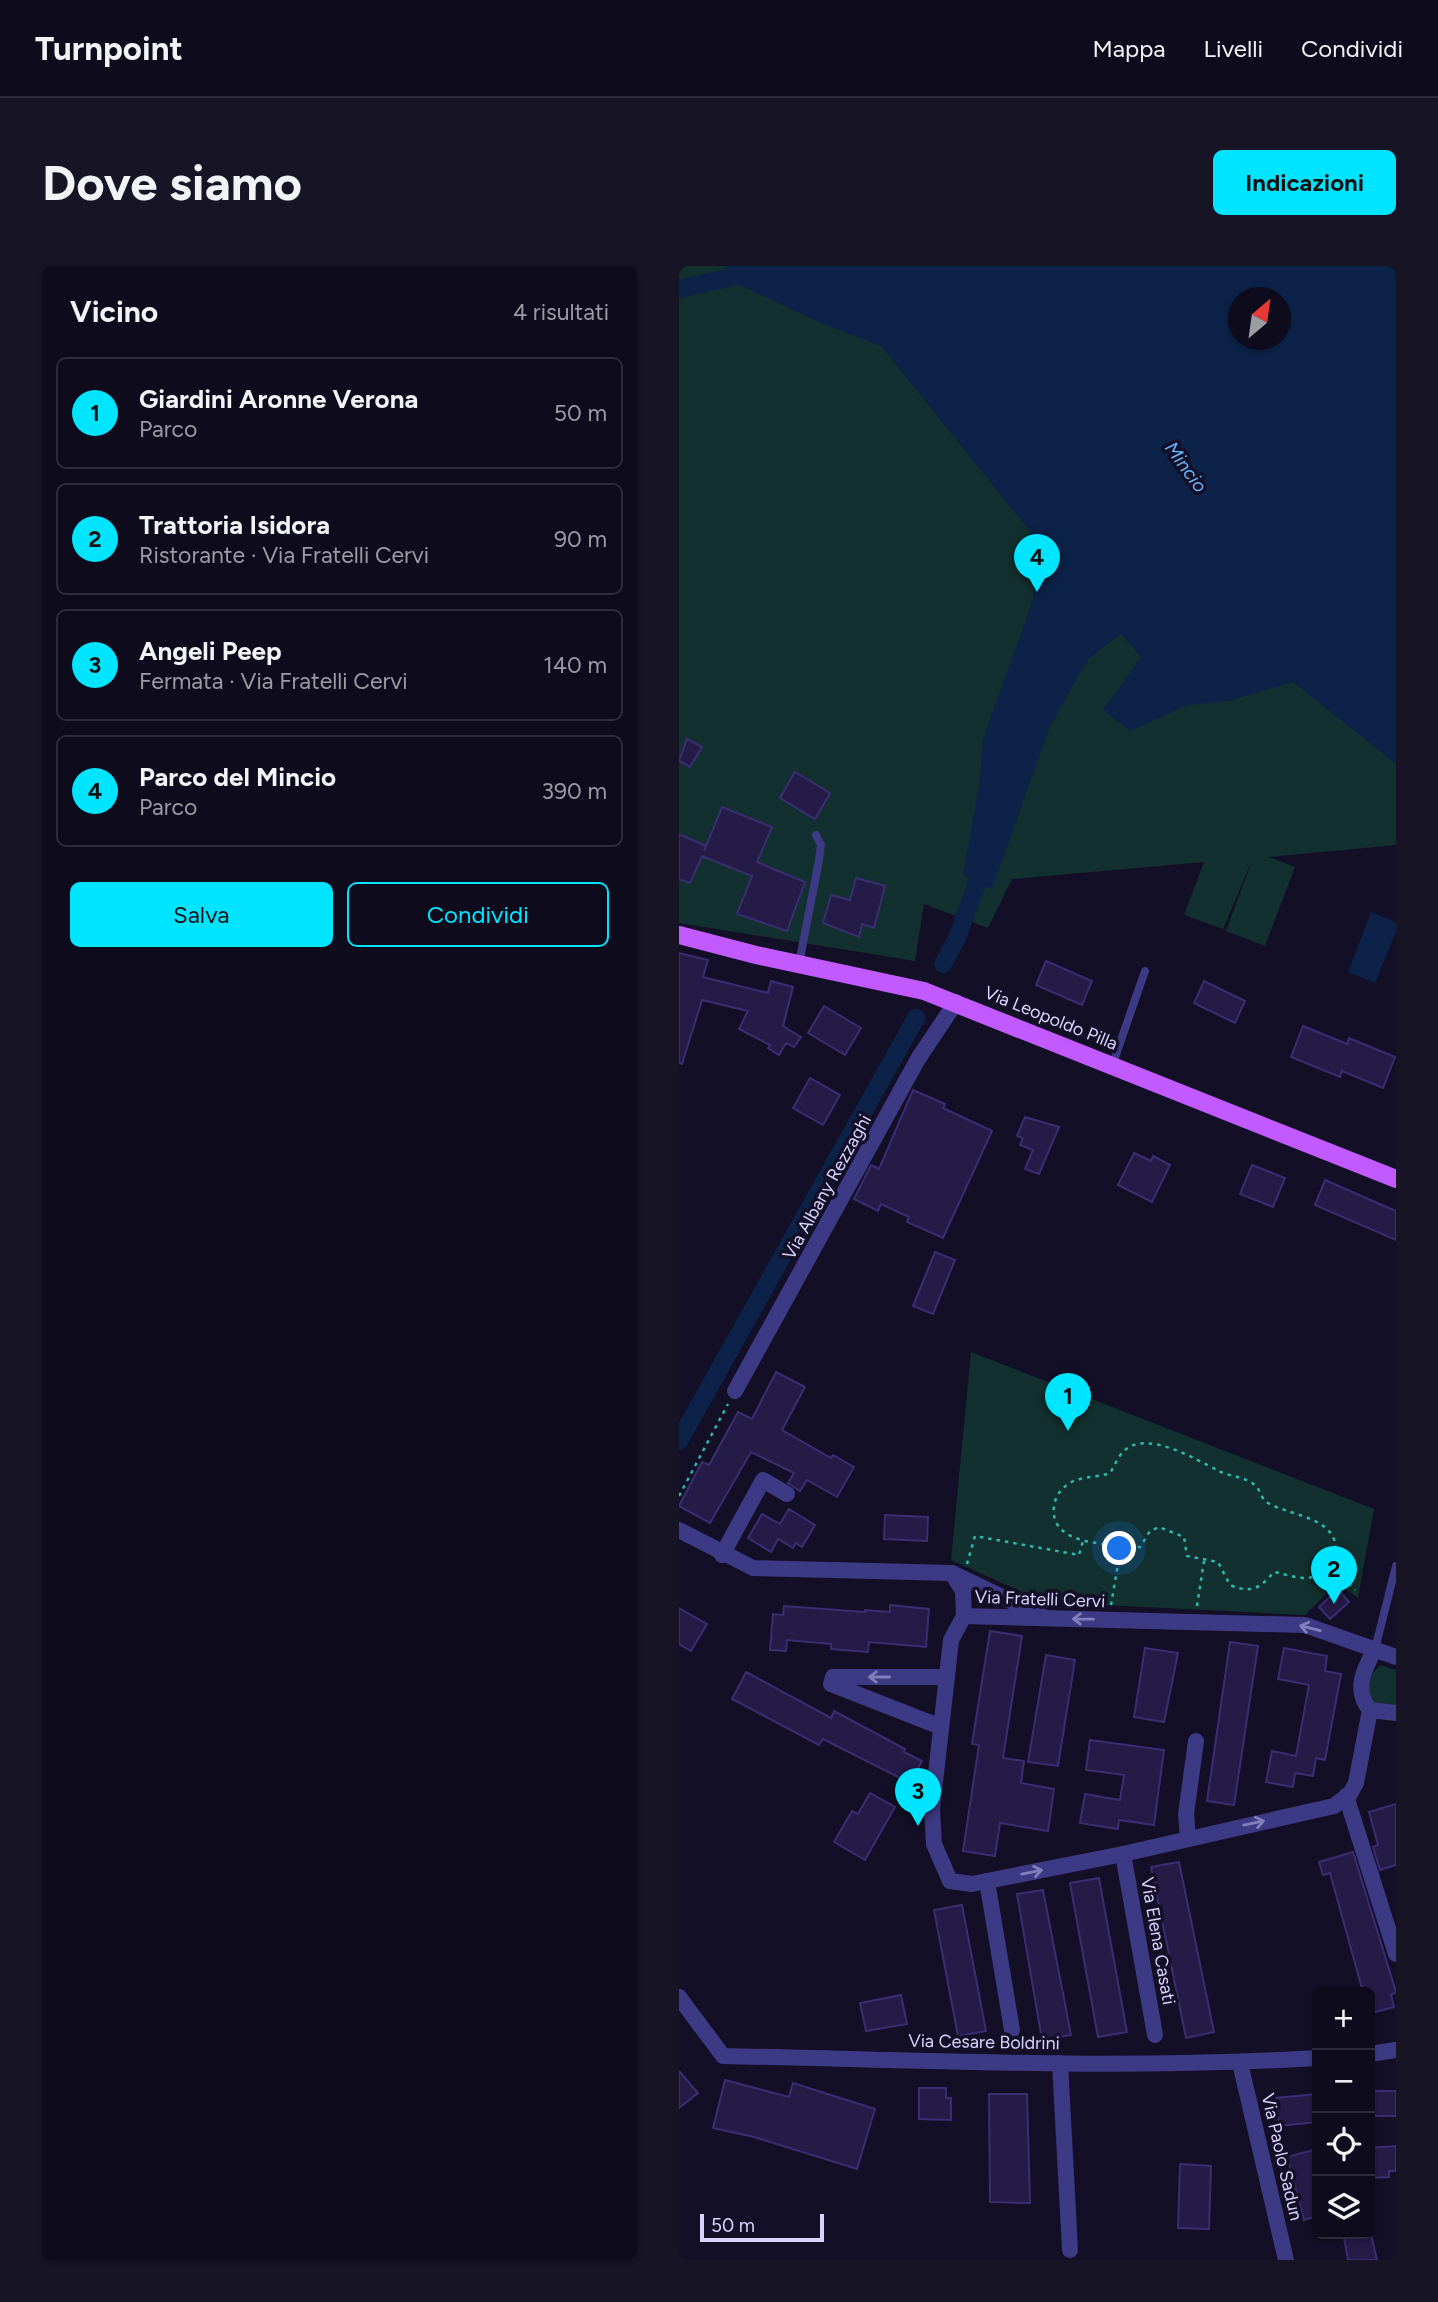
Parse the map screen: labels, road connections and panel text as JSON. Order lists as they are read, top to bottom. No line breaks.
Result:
{"streets":{"main road":["Via Leopoldo Pilla"],"street":["Via Albany Rezzaghi","Via Fratelli Cervi","Via Elena Casati","Via Cesare Boldrini","Via Paolo Sadun"]},"crossings":[["Via Leopoldo Pilla","Via Albany Rezzaghi"],["Via Cesare Boldrini","Via Paolo Sadun"]],"one_way":["Via Fratelli Cervi"],"water":["Mincio"],"scale_bar":"50 m","north":"top right","page":{"header":"Turnpoint","nav":["Mappa","Livelli","Condividi"],"buttons":["Indicazioni",["Salva","Condividi"]],"title":"Dove siamo","heading":["Vicino","4 risultati"],"list":[{"mark":"1","name":"Giardini Aronne Verona","note":"Parco","value":"50 m"},{"mark":"2","name":"Trattoria Isidora","note":"Ristorante · Via Fratelli Cervi","value":"90 m"},{"mark":"3","name":"Angeli Peep","note":"Fermata · Via Fratelli Cervi","value":"140 m"},{"mark":"4","name":"Parco del Mincio","note":"Parco","value":"390 m"}],"pins":["4","1","2","3"],"map_buttons":["+","−"],"scale":"50 m"}}
